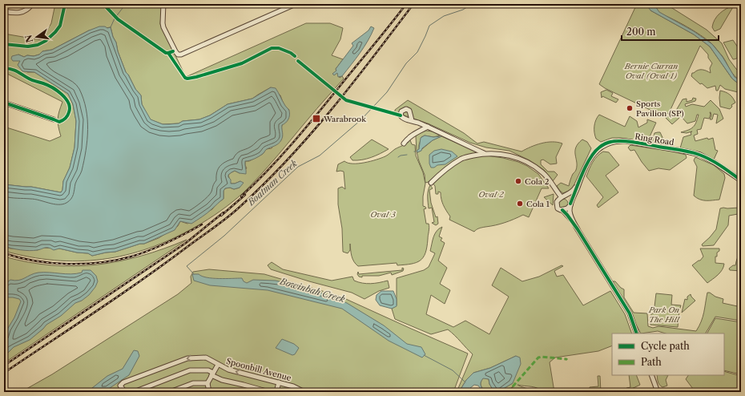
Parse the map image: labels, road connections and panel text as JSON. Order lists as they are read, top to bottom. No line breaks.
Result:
{"streets":{"street":["Ring Road","Spoonbill Avenue"]},"water":["Boatman Creek","Bowinbah Creek"],"parks":["Bernie Curran Oval (Oval 1)","Oval 2","Oval 3","Park On The Hill"],"places":{"other":["Sports Pavilion (SP)","Cola 2","Cola 1"],"transit":["Warabrook"]},"legend":["Cycle path","Path"],"scale_bar":"200 m","north":"left"}
